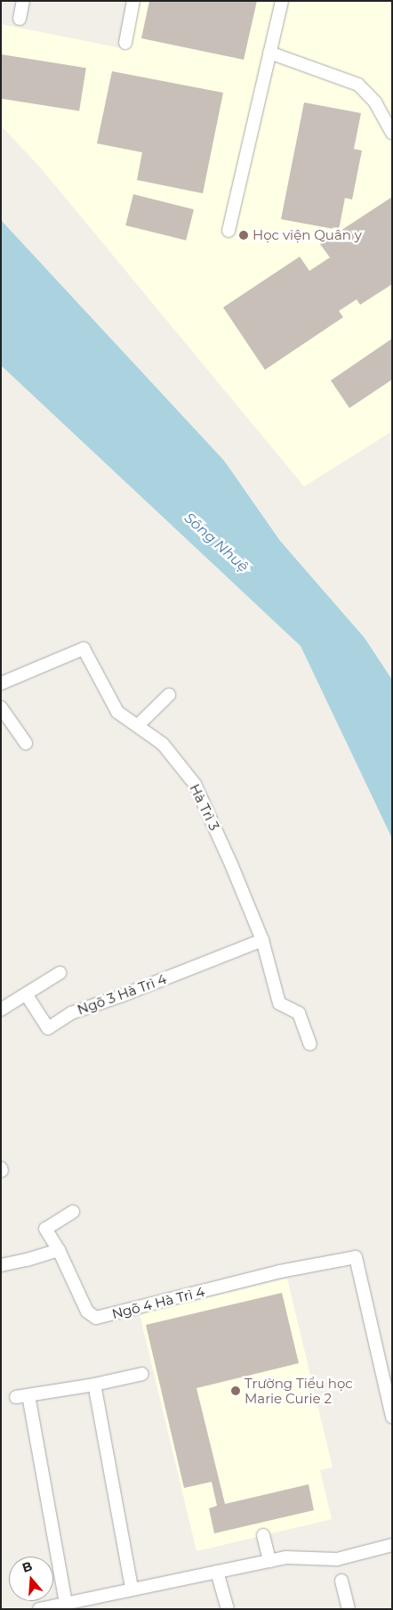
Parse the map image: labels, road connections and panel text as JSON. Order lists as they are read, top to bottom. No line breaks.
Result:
{"streets":{"lane":["Hà Trì 3","Ngõ 3 Hà Trì 4","Ngõ 4 Hà Trì 4"]},"crossings":[["Hà Trì 3","Ngõ 3 Hà Trì 4"]],"water":["Sông Nhuệ"],"places":["Học viện Quân y","Trường Tiểu học Marie Curie 2"],"north":"top"}
